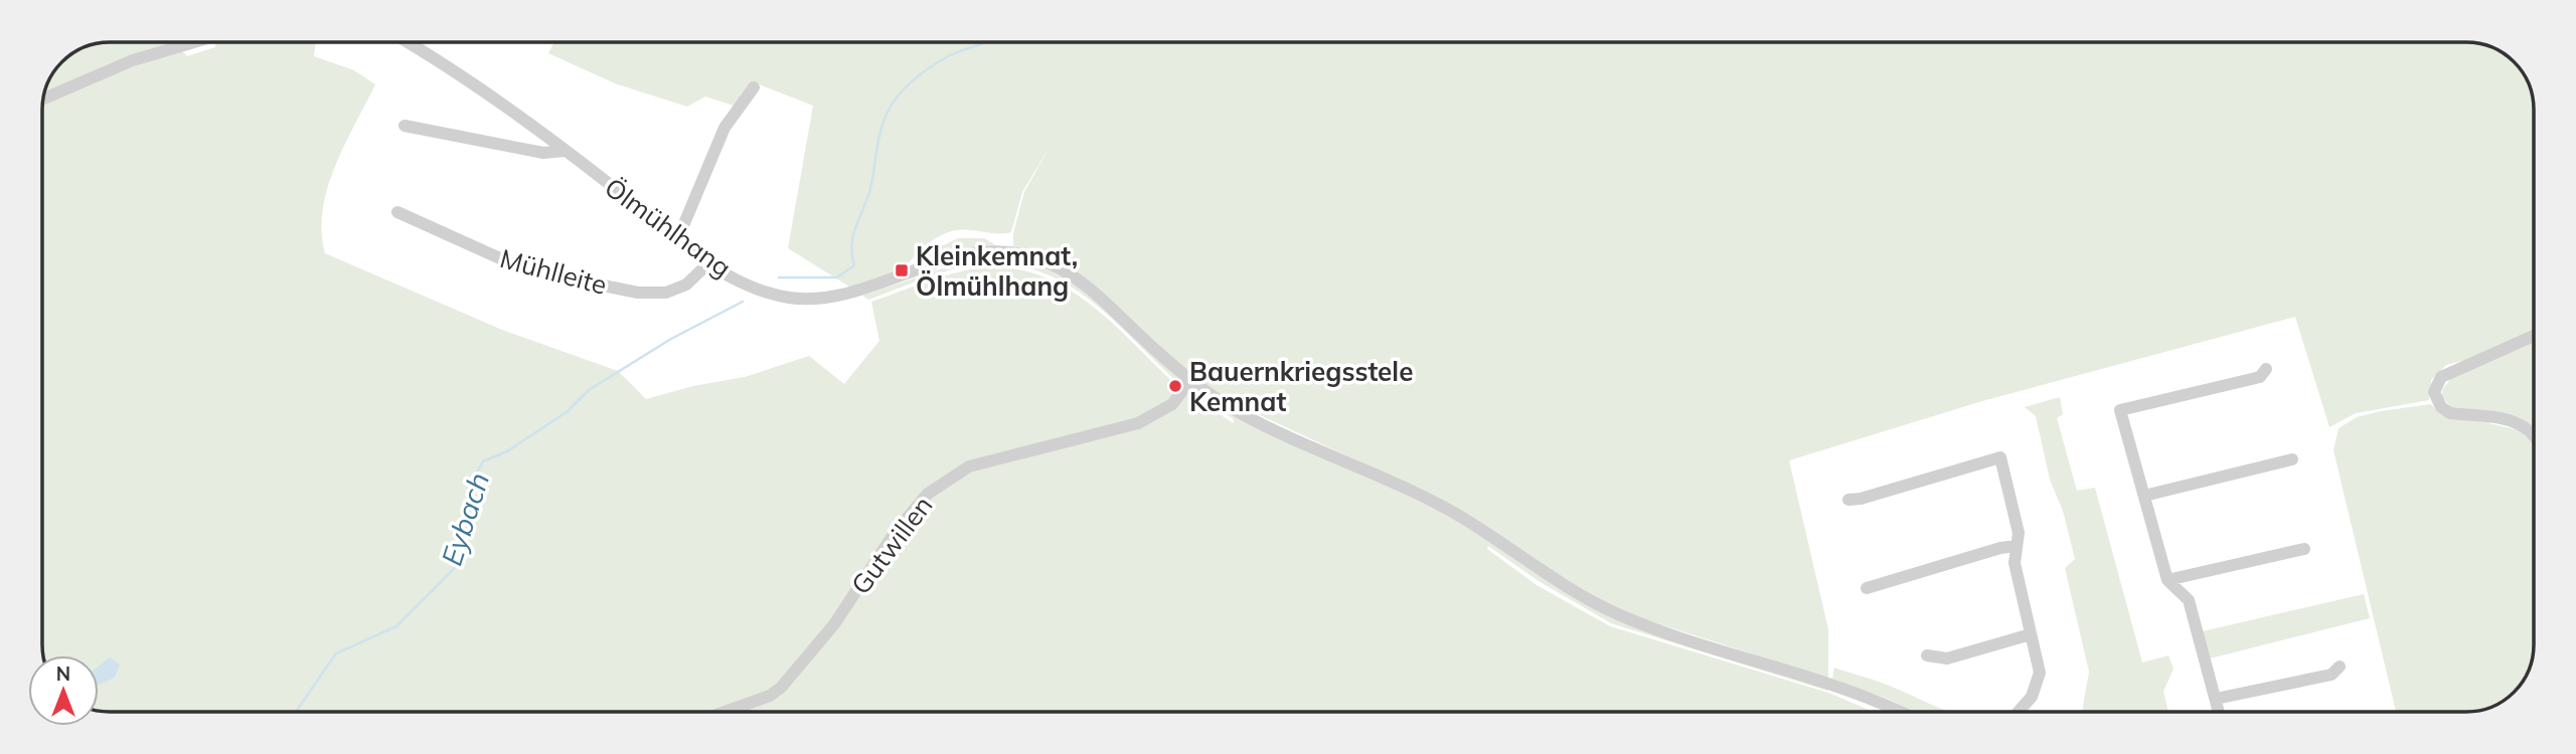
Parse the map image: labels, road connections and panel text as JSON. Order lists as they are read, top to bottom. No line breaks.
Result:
{"streets":{"street":["Ölmühlhang","Mühlleite","Gutwillen"]},"crossings":[["Ölmühlhang","Mühlleite"],["Ölmühlhang","Gutwillen"]],"water":["Eybach"],"places":{"transit":["Kleinkemnat, Ölmühlhang"],"other":["Bauernkriegsstele Kemnat"]},"north":"top"}
